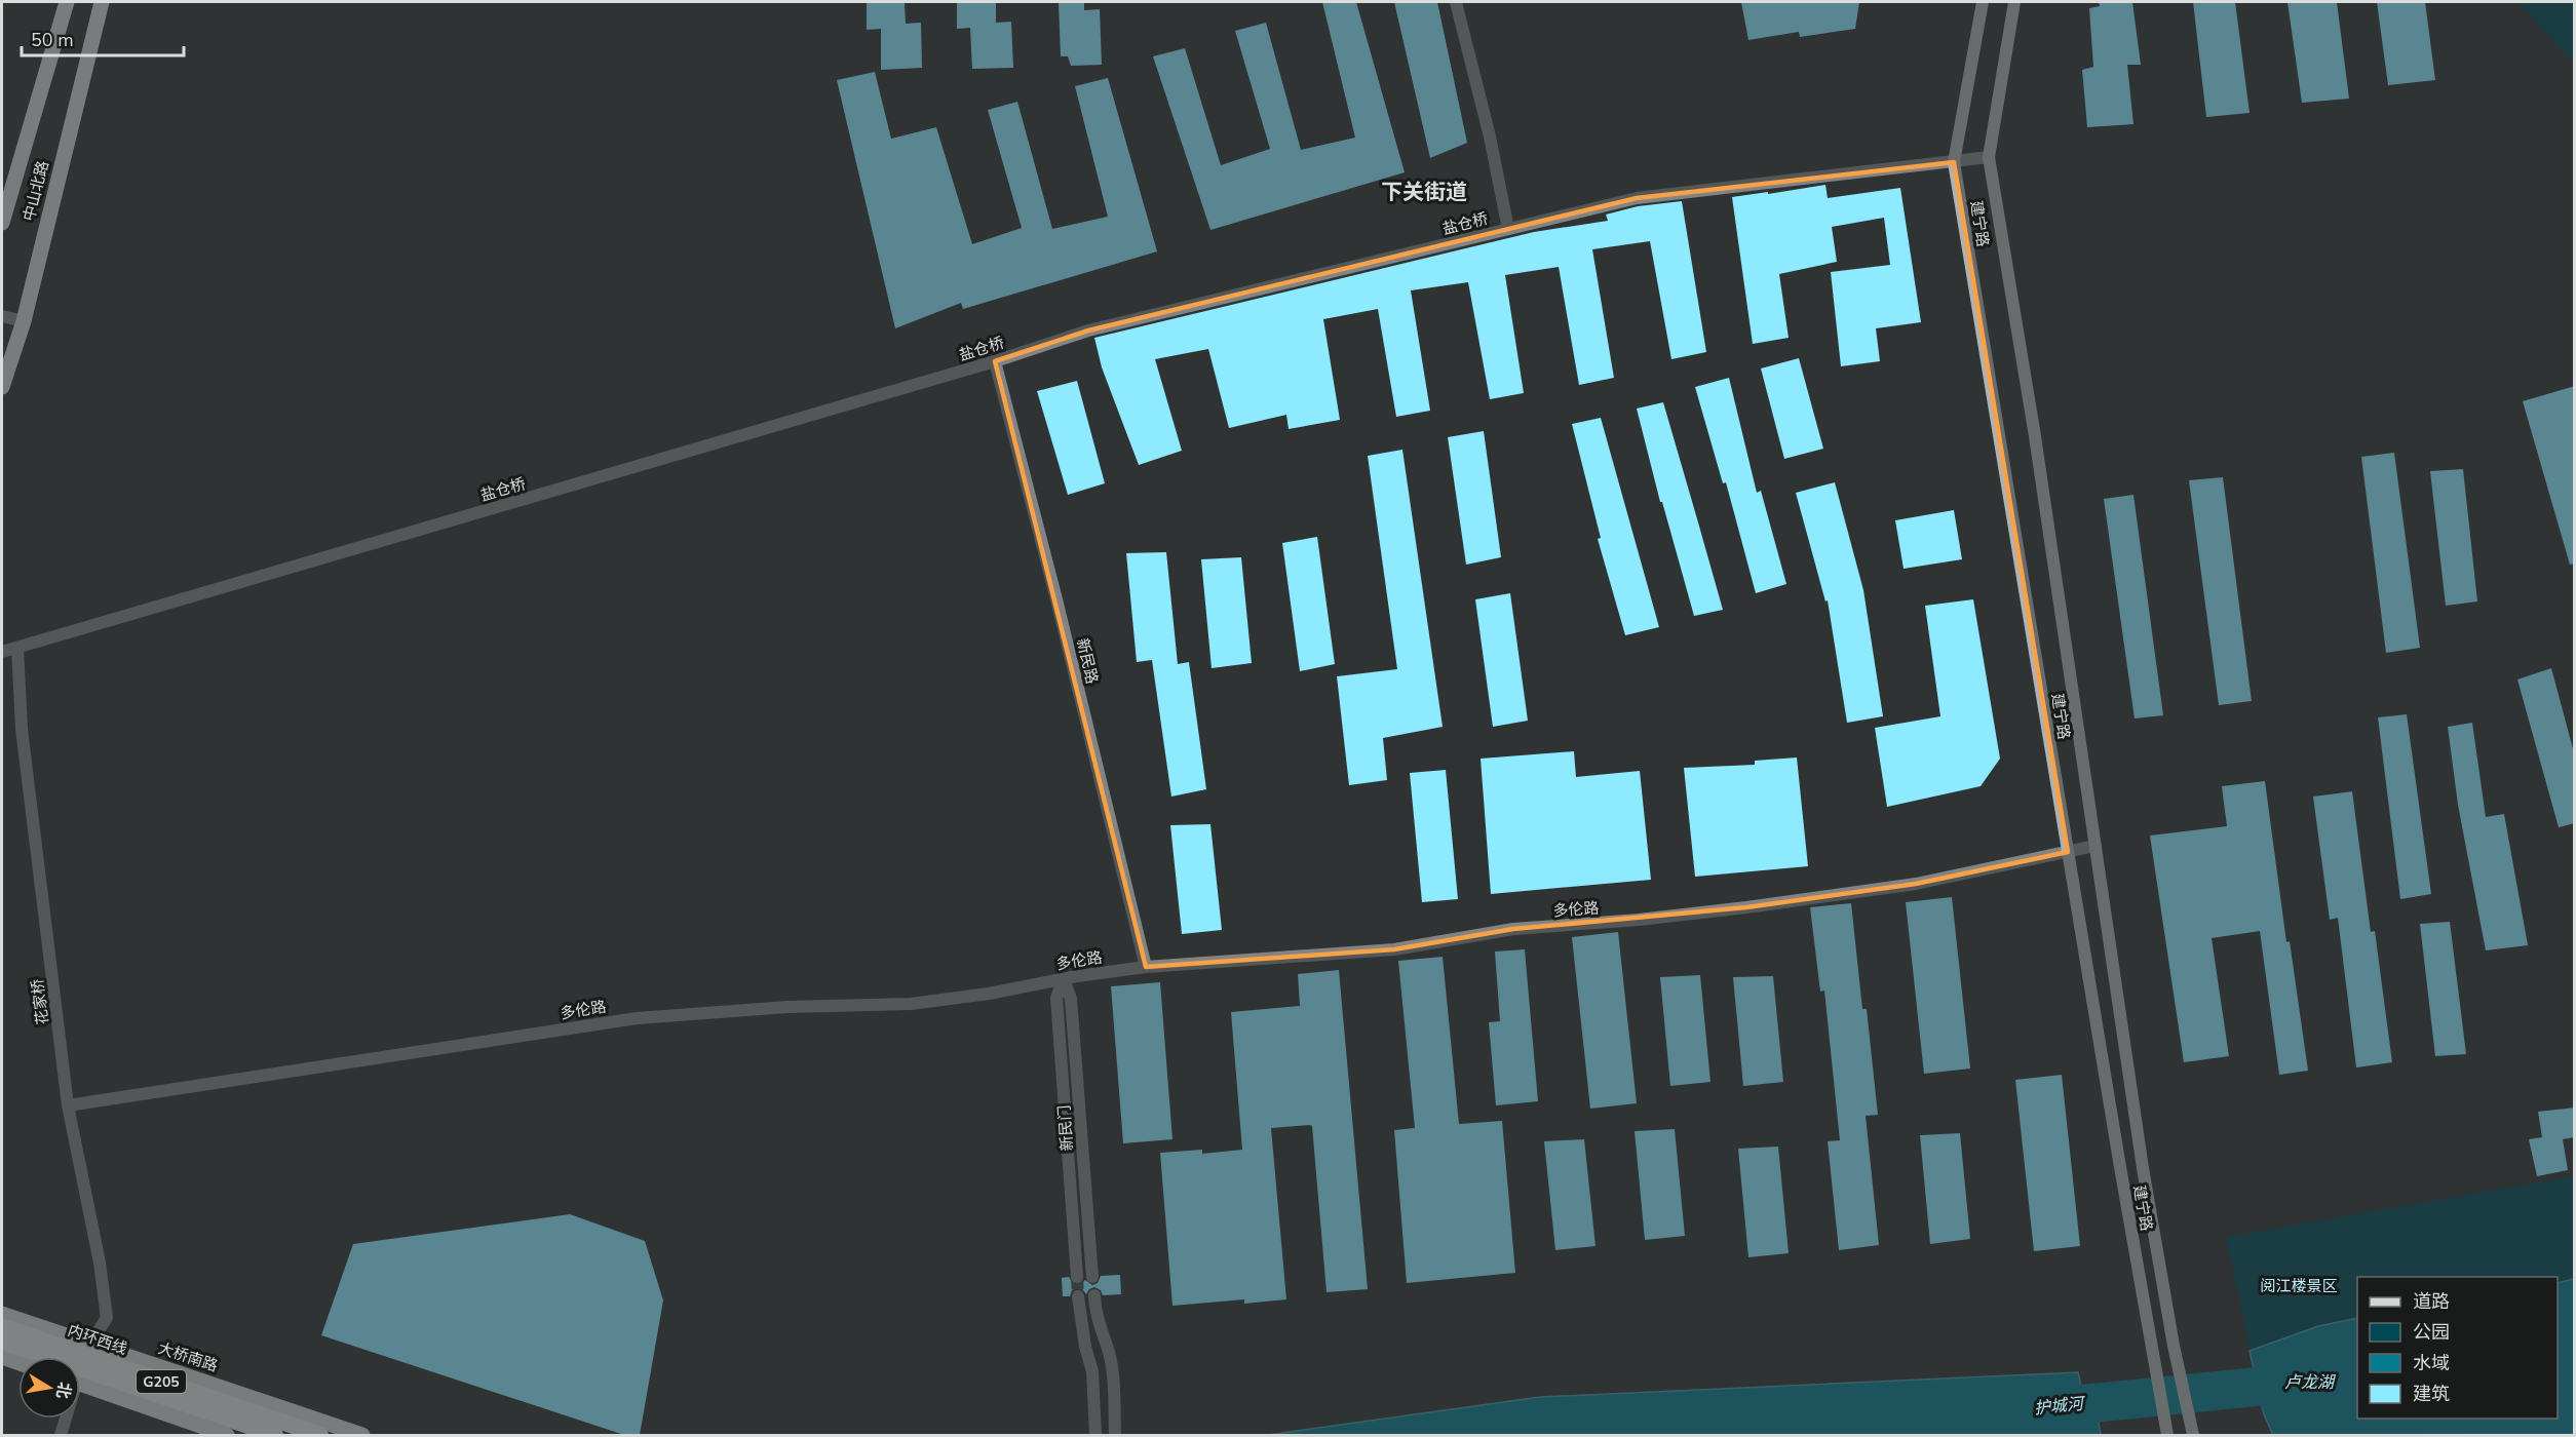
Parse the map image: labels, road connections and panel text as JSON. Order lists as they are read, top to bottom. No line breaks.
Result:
{"streets":{"highway":["内环西线","G205"],"main road":["中山北路","建宁路","大桥南路"],"street":["盐仓桥","新民路","多伦路","花家桥","新民门"]},"crossings":[["盐仓桥","建宁路"],["盐仓桥","新民路"],["盐仓桥","花家桥"],["建宁路","多伦路"],["新民路","多伦路"],["多伦路","花家桥"],["多伦路","新民门"],["花家桥","大桥南路"]],"districts":["下关街道"],"water":["卢龙湖","护城河"],"parks":["阅江楼景区"],"legend":["道路","公园","水域","建筑"],"scale_bar":"50 m","north":"right"}
